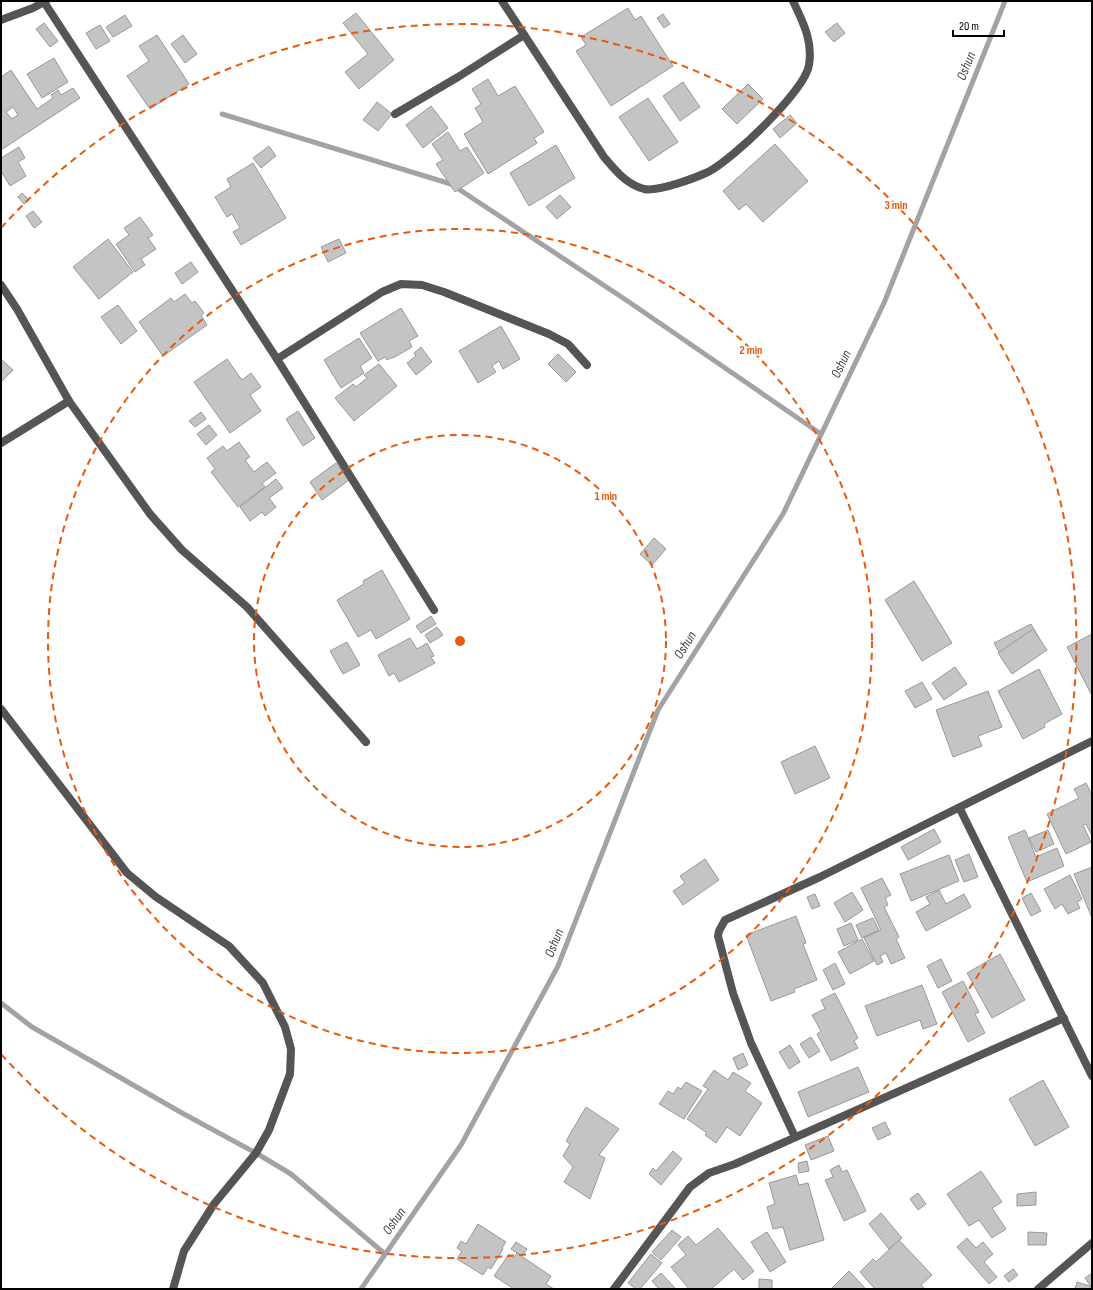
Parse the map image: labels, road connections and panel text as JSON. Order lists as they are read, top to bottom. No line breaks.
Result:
{"water":["Oshun"],"scale_bar":"20 m","rings":["3 min","2 min","1 min"]}
